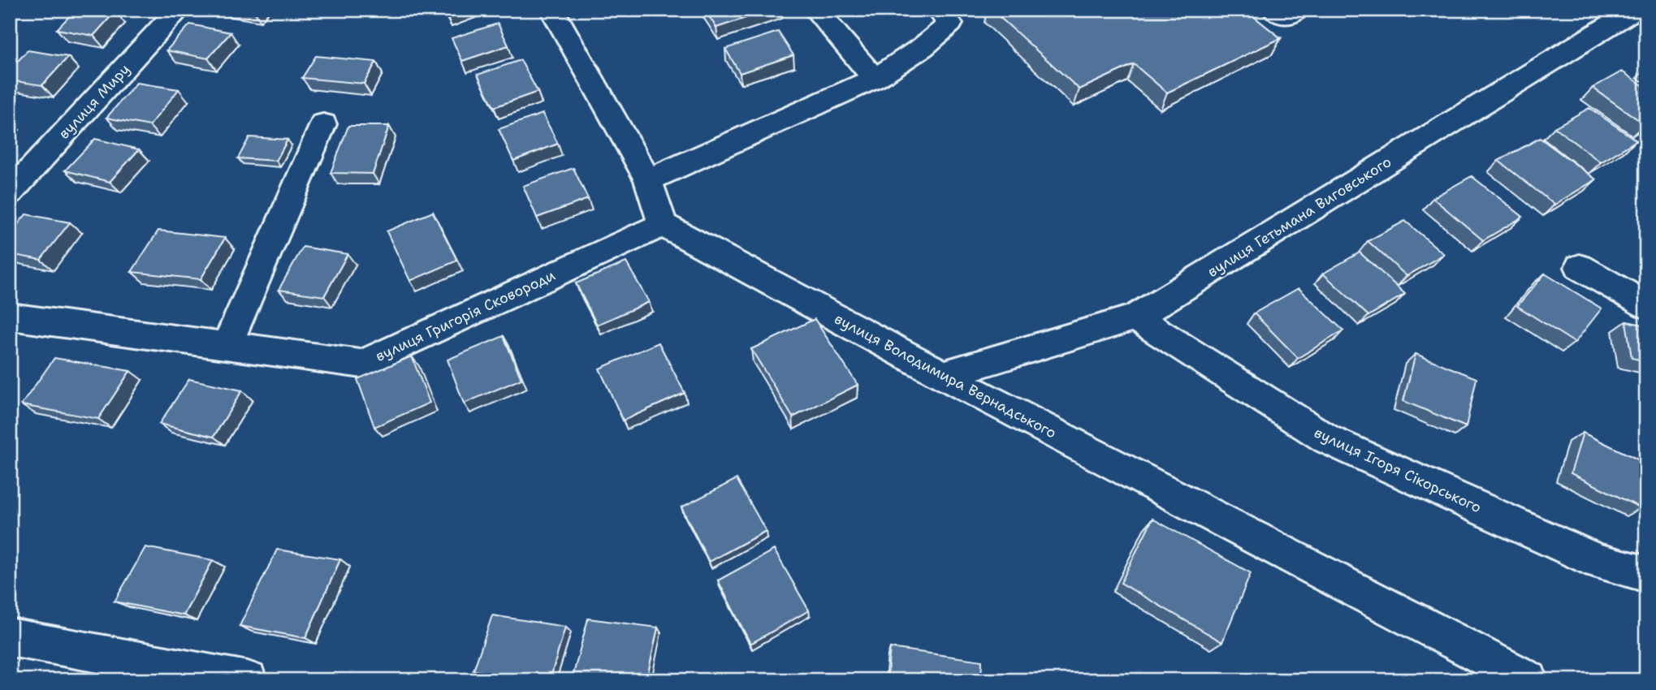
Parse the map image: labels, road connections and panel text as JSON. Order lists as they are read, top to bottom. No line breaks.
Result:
{"streets":{"street":["вулиця Миру","вулиця Гетьмана Виговського","вулиця Григорія Сковороди","вулиця Володимира Вернадського","вулиця Ігоря Сікорського"]},"crossings":[["вулиця Гетьмана Виговського","вулиця Володимира Вернадського"],["вулиця Гетьмана Виговського","вулиця Ігоря Сікорського"],["вулиця Григорія Сковороди","вулиця Володимира Вернадського"]]}
